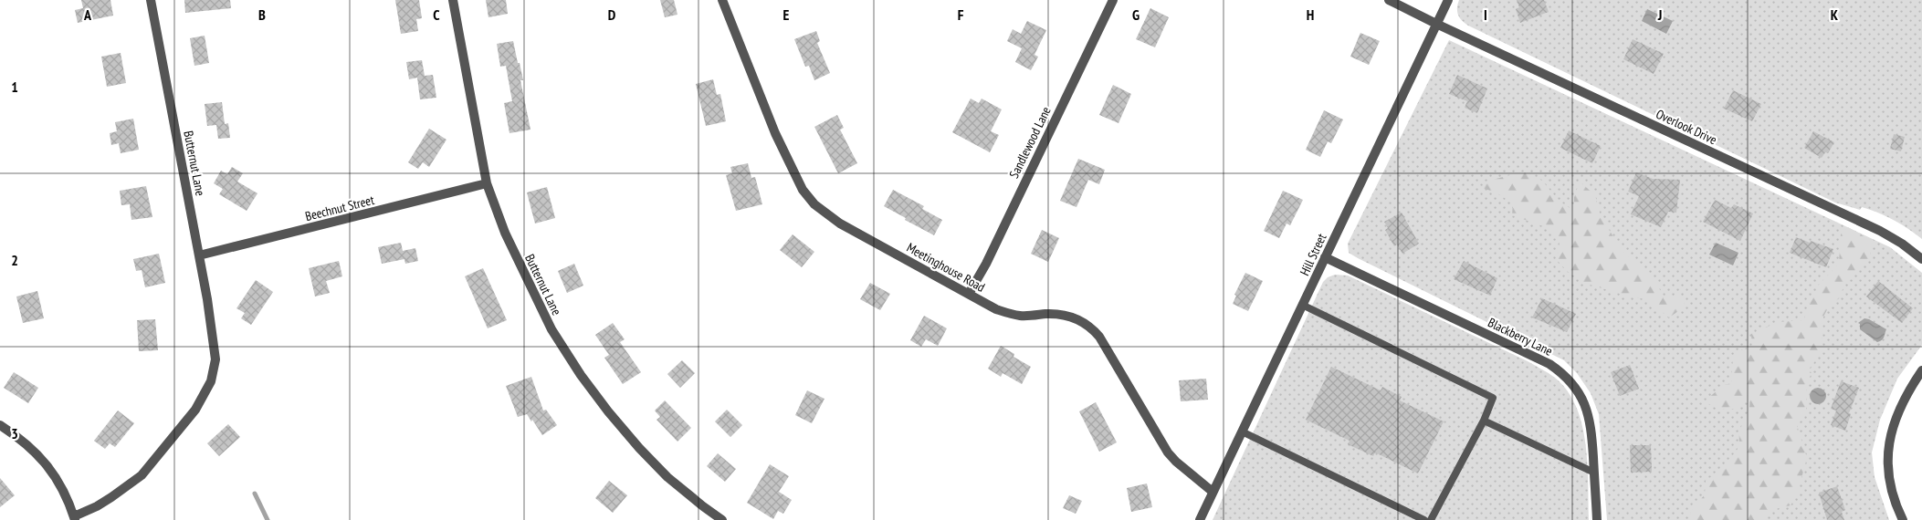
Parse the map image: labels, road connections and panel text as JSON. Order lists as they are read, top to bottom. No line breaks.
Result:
{"streets":{"street":["Overlook Drive","Sandlewood Lane","Butternut Lane","Beechnut Street","Hill Street","Meetinghouse Road","Blackberry Lane"]},"crossings":[["Overlook Drive","Hill Street"],["Sandlewood Lane","Meetinghouse Road"],["Butternut Lane","Beechnut Street"],["Hill Street","Meetinghouse Road"],["Hill Street","Blackberry Lane"]],"grid":{"columns":["A","B","C","D","E","F","G","H","I","J","K"],"rows":["1","2","3"]}}
